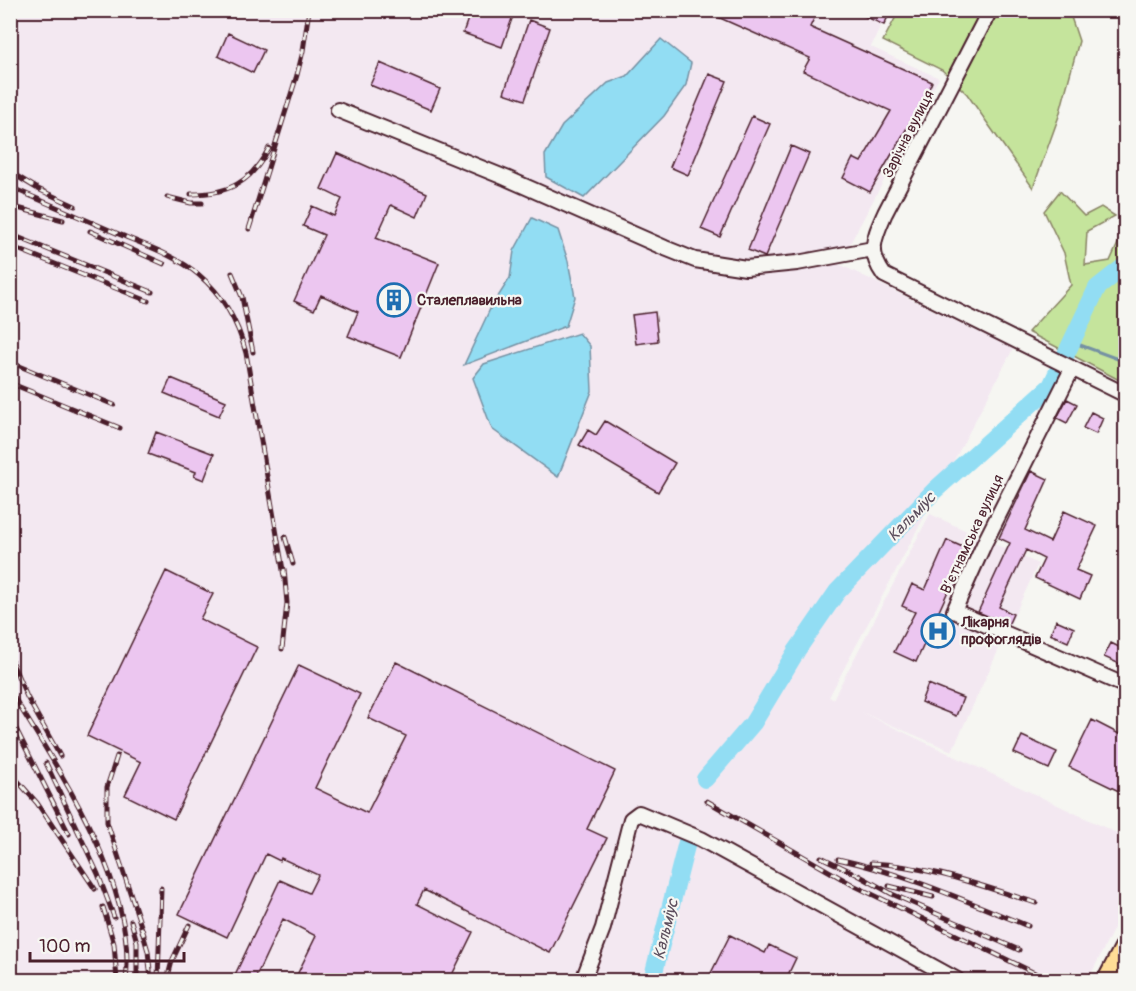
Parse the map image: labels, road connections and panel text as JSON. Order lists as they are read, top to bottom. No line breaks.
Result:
{"streets":{"street":["Зарічна вулиця","В’єтнамська вулиця"]},"water":["Кальміус"],"places":{"building":["Сталеплавильна"],"hospital":["Лікарня профоглядів"]},"scale_bar":"100 m"}
